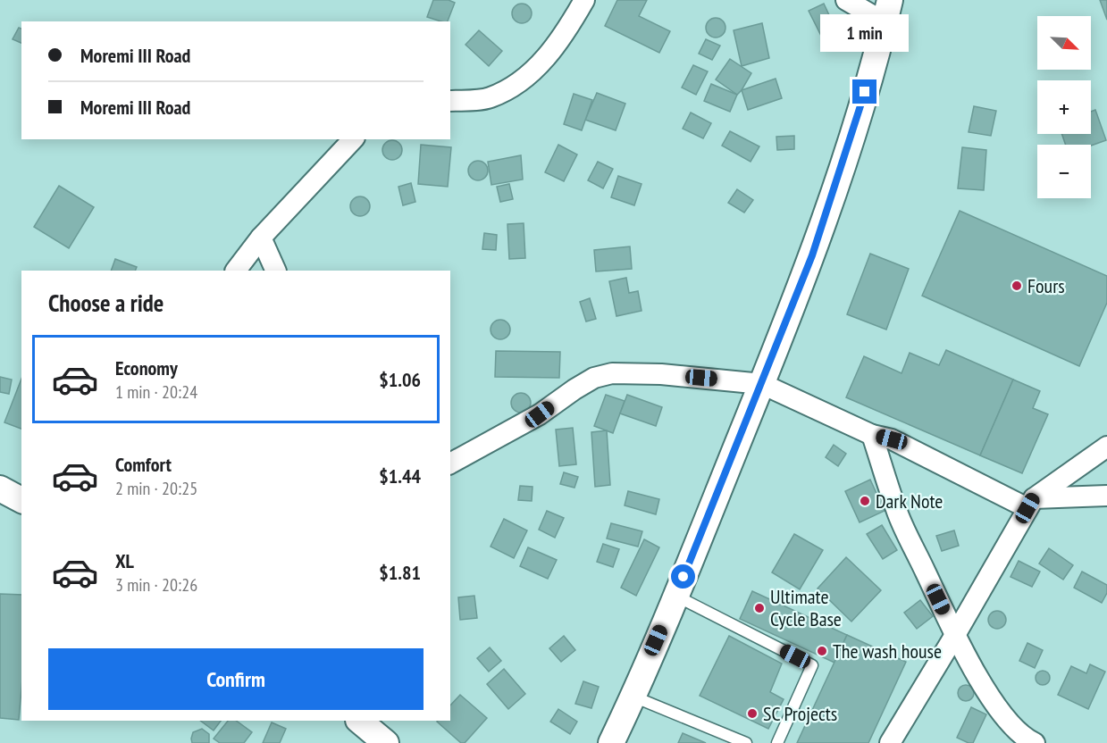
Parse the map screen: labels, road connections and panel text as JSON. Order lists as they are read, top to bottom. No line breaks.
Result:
{"places":["Fours","Dark Note","Ultimate Cycle Base","The wash house","SC Projects"],"north":"bottom right","page":{"bubble":"1 min","map_buttons":["+","−"],"banner":["Moremi III Road","Moremi III Road"],"heading":"Choose a ride","list":[{"name":"Economy","note":"1 min · 20:24","value":"$1.06"},{"name":"Comfort","note":"2 min · 20:25","value":"$1.44"},{"name":"XL","note":"3 min · 20:26","value":"$1.81"}],"buttons":"Confirm"}}
